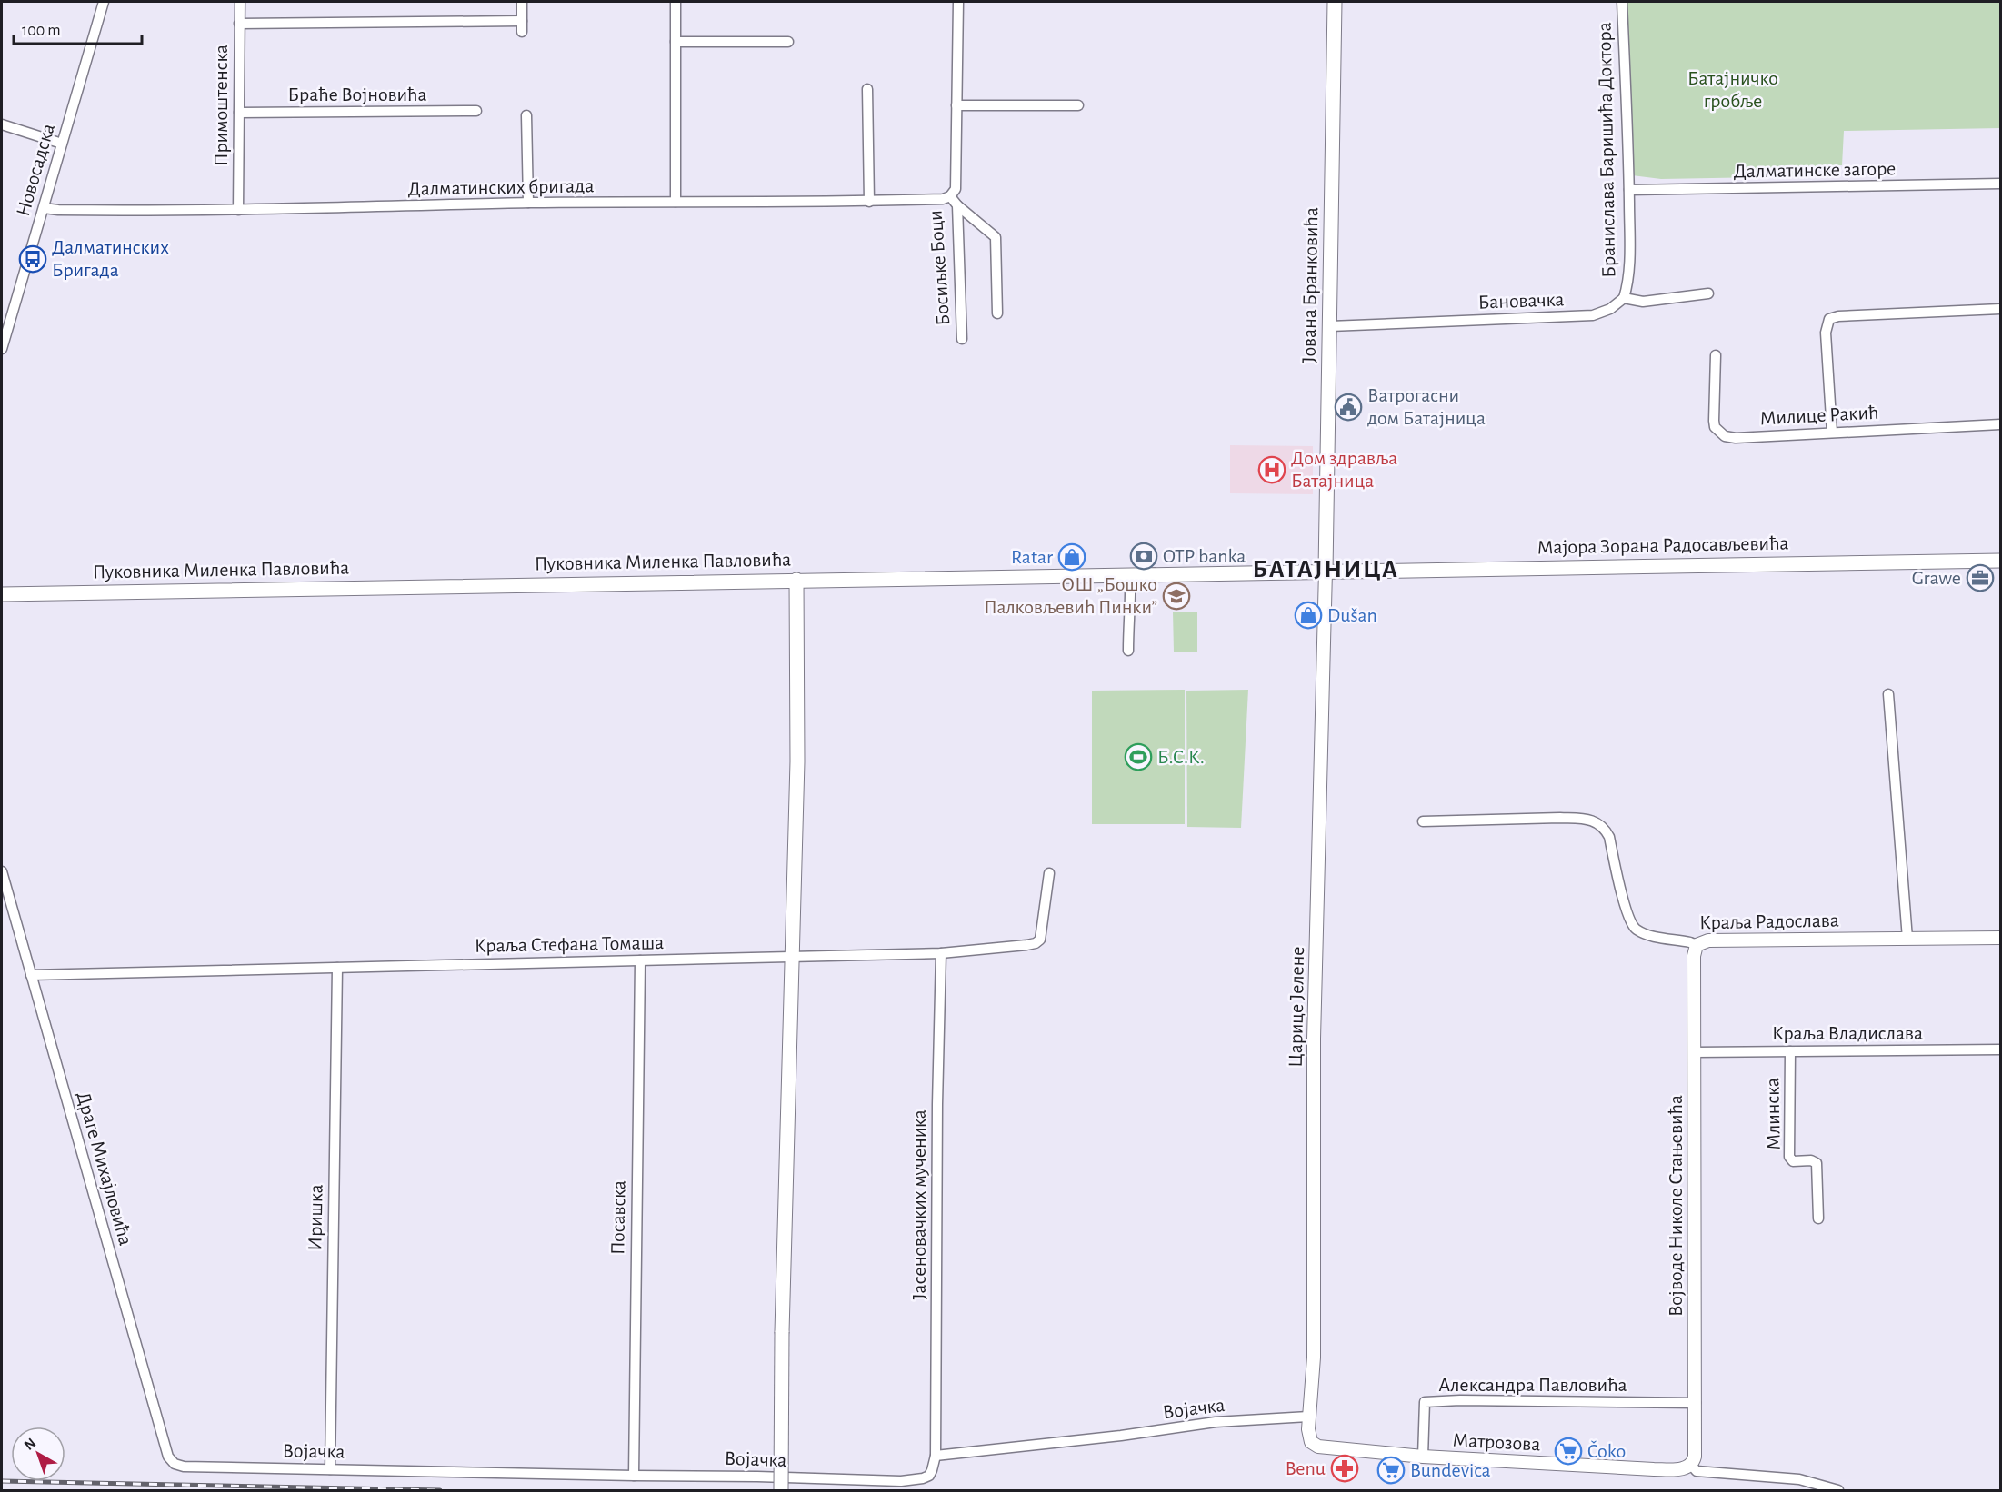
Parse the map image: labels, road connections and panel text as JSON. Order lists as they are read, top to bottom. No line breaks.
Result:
{"streets":{"main road":["Јована Бранковића","Мајора Зорана Радосављевића","Пуковника Миленка Павловића"],"street":["Браће Војновића","Примоштенска","Бранислава Баришића Доктора","Новосадска","Далматинске загоре","Далматинских бригада","Босиљке Боци","Бановачка","Милице Ракић","Краља Радослава","Краља Стефана Томаша","Царице Јелене","Краља Владислава","Млинска","Драге Михајловића","Јасеновачких мученика","Војводе Николе Стањевића","Иришка","Посавска","Александра Павловића","Војачка","Матрозова"]},"crossings":[["Браће Војновића","Примоштенска"],["Примоштенска","Далматинских бригада"],["Бранислава Баришића Доктора","Далматинске загоре"],["Бранислава Баришића Доктора","Бановачка"],["Новосадска","Далматинских бригада"],["Далматинских бригада","Босиљке Боци"],["Јована Бранковића","Бановачка"],["Јована Бранковића","Мајора Зорана Радосављевића"],["Јована Бранковића","Пуковника Миленка Павловића"],["Јована Бранковића","Царице Јелене"],["Мајора Зорана Радосављевића","Пуковника Миленка Павловића"],["Мајора Зорана Радосављевића","Царице Јелене"],["Пуковника Миленка Павловића","Царице Јелене"],["Краља Радослава","Војводе Николе Стањевића"],["Краља Стефана Томаша","Драге Михајловића"],["Краља Стефана Томаша","Јасеновачких мученика"],["Краља Стефана Томаша","Иришка"],["Краља Стефана Томаша","Посавска"],["Царице Јелене","Војачка"],["Царице Јелене","Матрозова"],["Краља Владислава","Млинска"],["Краља Владислава","Војводе Николе Стањевића"],["Драге Михајловића","Војачка"],["Јасеновачких мученика","Војачка"],["Војводе Николе Стањевића","Александра Павловића"],["Војводе Николе Стањевића","Матрозова"],["Иришка","Војачка"],["Посавска","Војачка"],["Александра Павловића","Матрозова"]],"districts":["БАТАЈНИЦА"],"parks":["Батајничко гробље"],"places":{"bus stop":["Далматинских Бригада"],"public building":["Ватрогасни дом Батајница"],"hospital":["Дом здравља Батајница"],"bank":["OTP banka"],"shop":["Ratar","Dušan"],"office":["Grawe"],"school or university":["ОШ „Бошко Палковљевић Пинки”"],"sports":["Б.С.К."],"supermarket":["Čoko","Bundevica"],"pharmacy":["Benu"]},"scale_bar":"100 m","north":"top left"}
